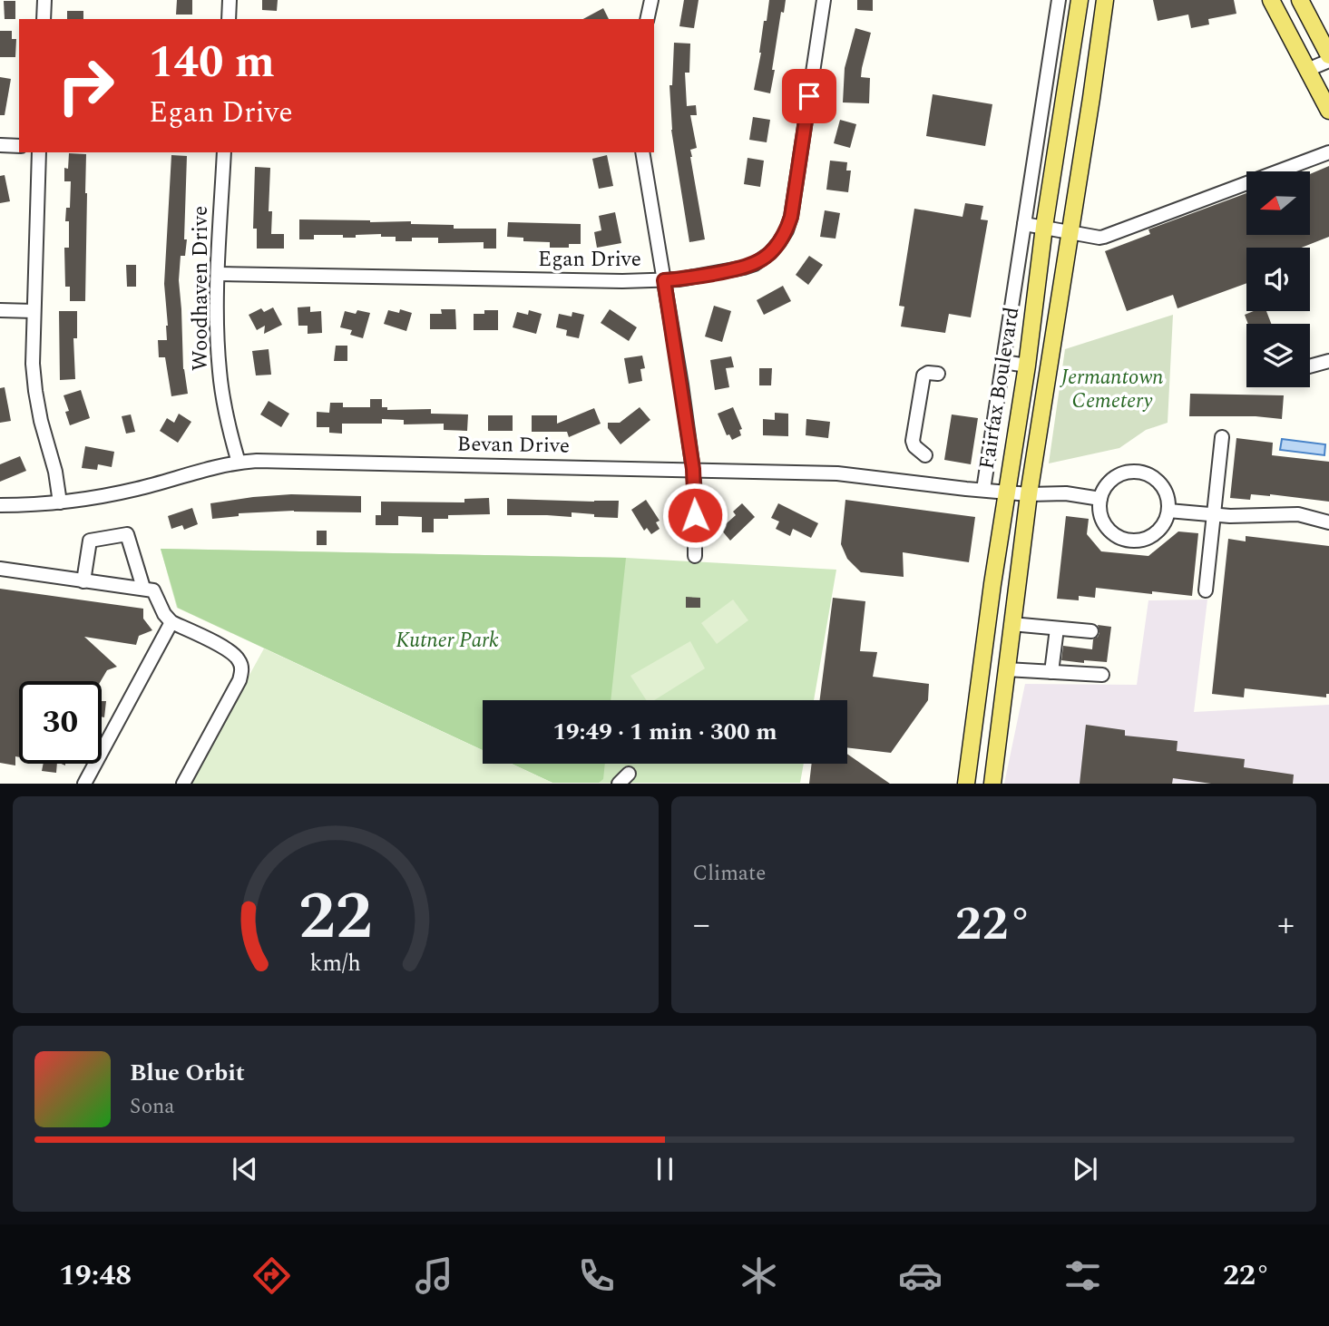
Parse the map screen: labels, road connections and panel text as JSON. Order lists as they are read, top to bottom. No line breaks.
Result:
{"streets":{"main road":["Fairfax Boulevard"],"street":["Egan Drive","Woodhaven Drive","Bevan Drive"]},"crossings":[["Egan Drive","Woodhaven Drive"],["Woodhaven Drive","Bevan Drive"],["Fairfax Boulevard","Bevan Drive"]],"parks":["Jermantown Cemetery","Kutner Park"],"north":"left","page":{"turn":["140 m","Egan Drive"],"limit":"30","trip":"19:49 · 1 min · 300 m","tile":"Climate","heat":["−","22°","+"],"song":["Blue Orbit","Sona"],"tabs":["19:48","22°"],"gauge":["22","km/h"]}}
